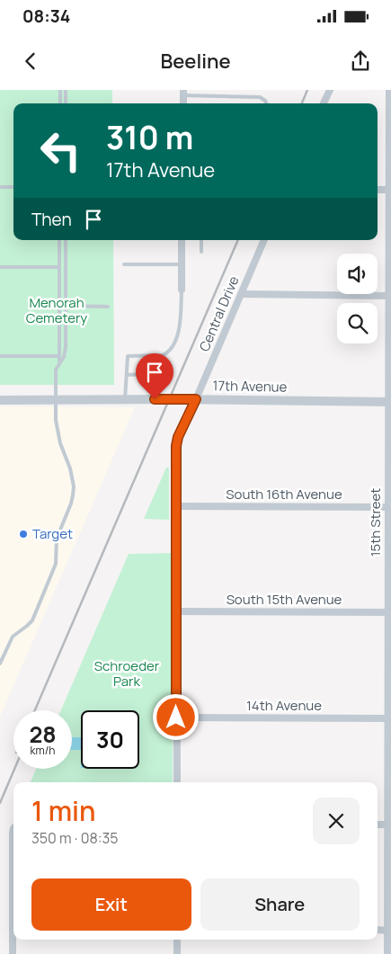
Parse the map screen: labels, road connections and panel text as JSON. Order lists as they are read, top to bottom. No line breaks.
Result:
{"streets":{"street":["Central Drive","17th Avenue","South 16th Avenue","15th Street","South 15th Avenue","14th Avenue"]},"crossings":[["Central Drive","17th Avenue"],["Central Drive","South 16th Avenue"],["Central Drive","South 15th Avenue"],["Central Drive","14th Avenue"],["17th Avenue","15th Street"],["South 16th Avenue","15th Street"],["15th Street","South 15th Avenue"],["15th Street","14th Avenue"]],"parks":["Menorah Cemetery","Schroeder Park"],"places":["Target"],"page":{"status":"08:34","header":"Beeline","turn":["310 m","17th Avenue"],"then":"Then","speed":"28 km/h","limit":"30","heading":["1 min","350 m · 08:35"],"buttons":["Exit","Share"]}}
